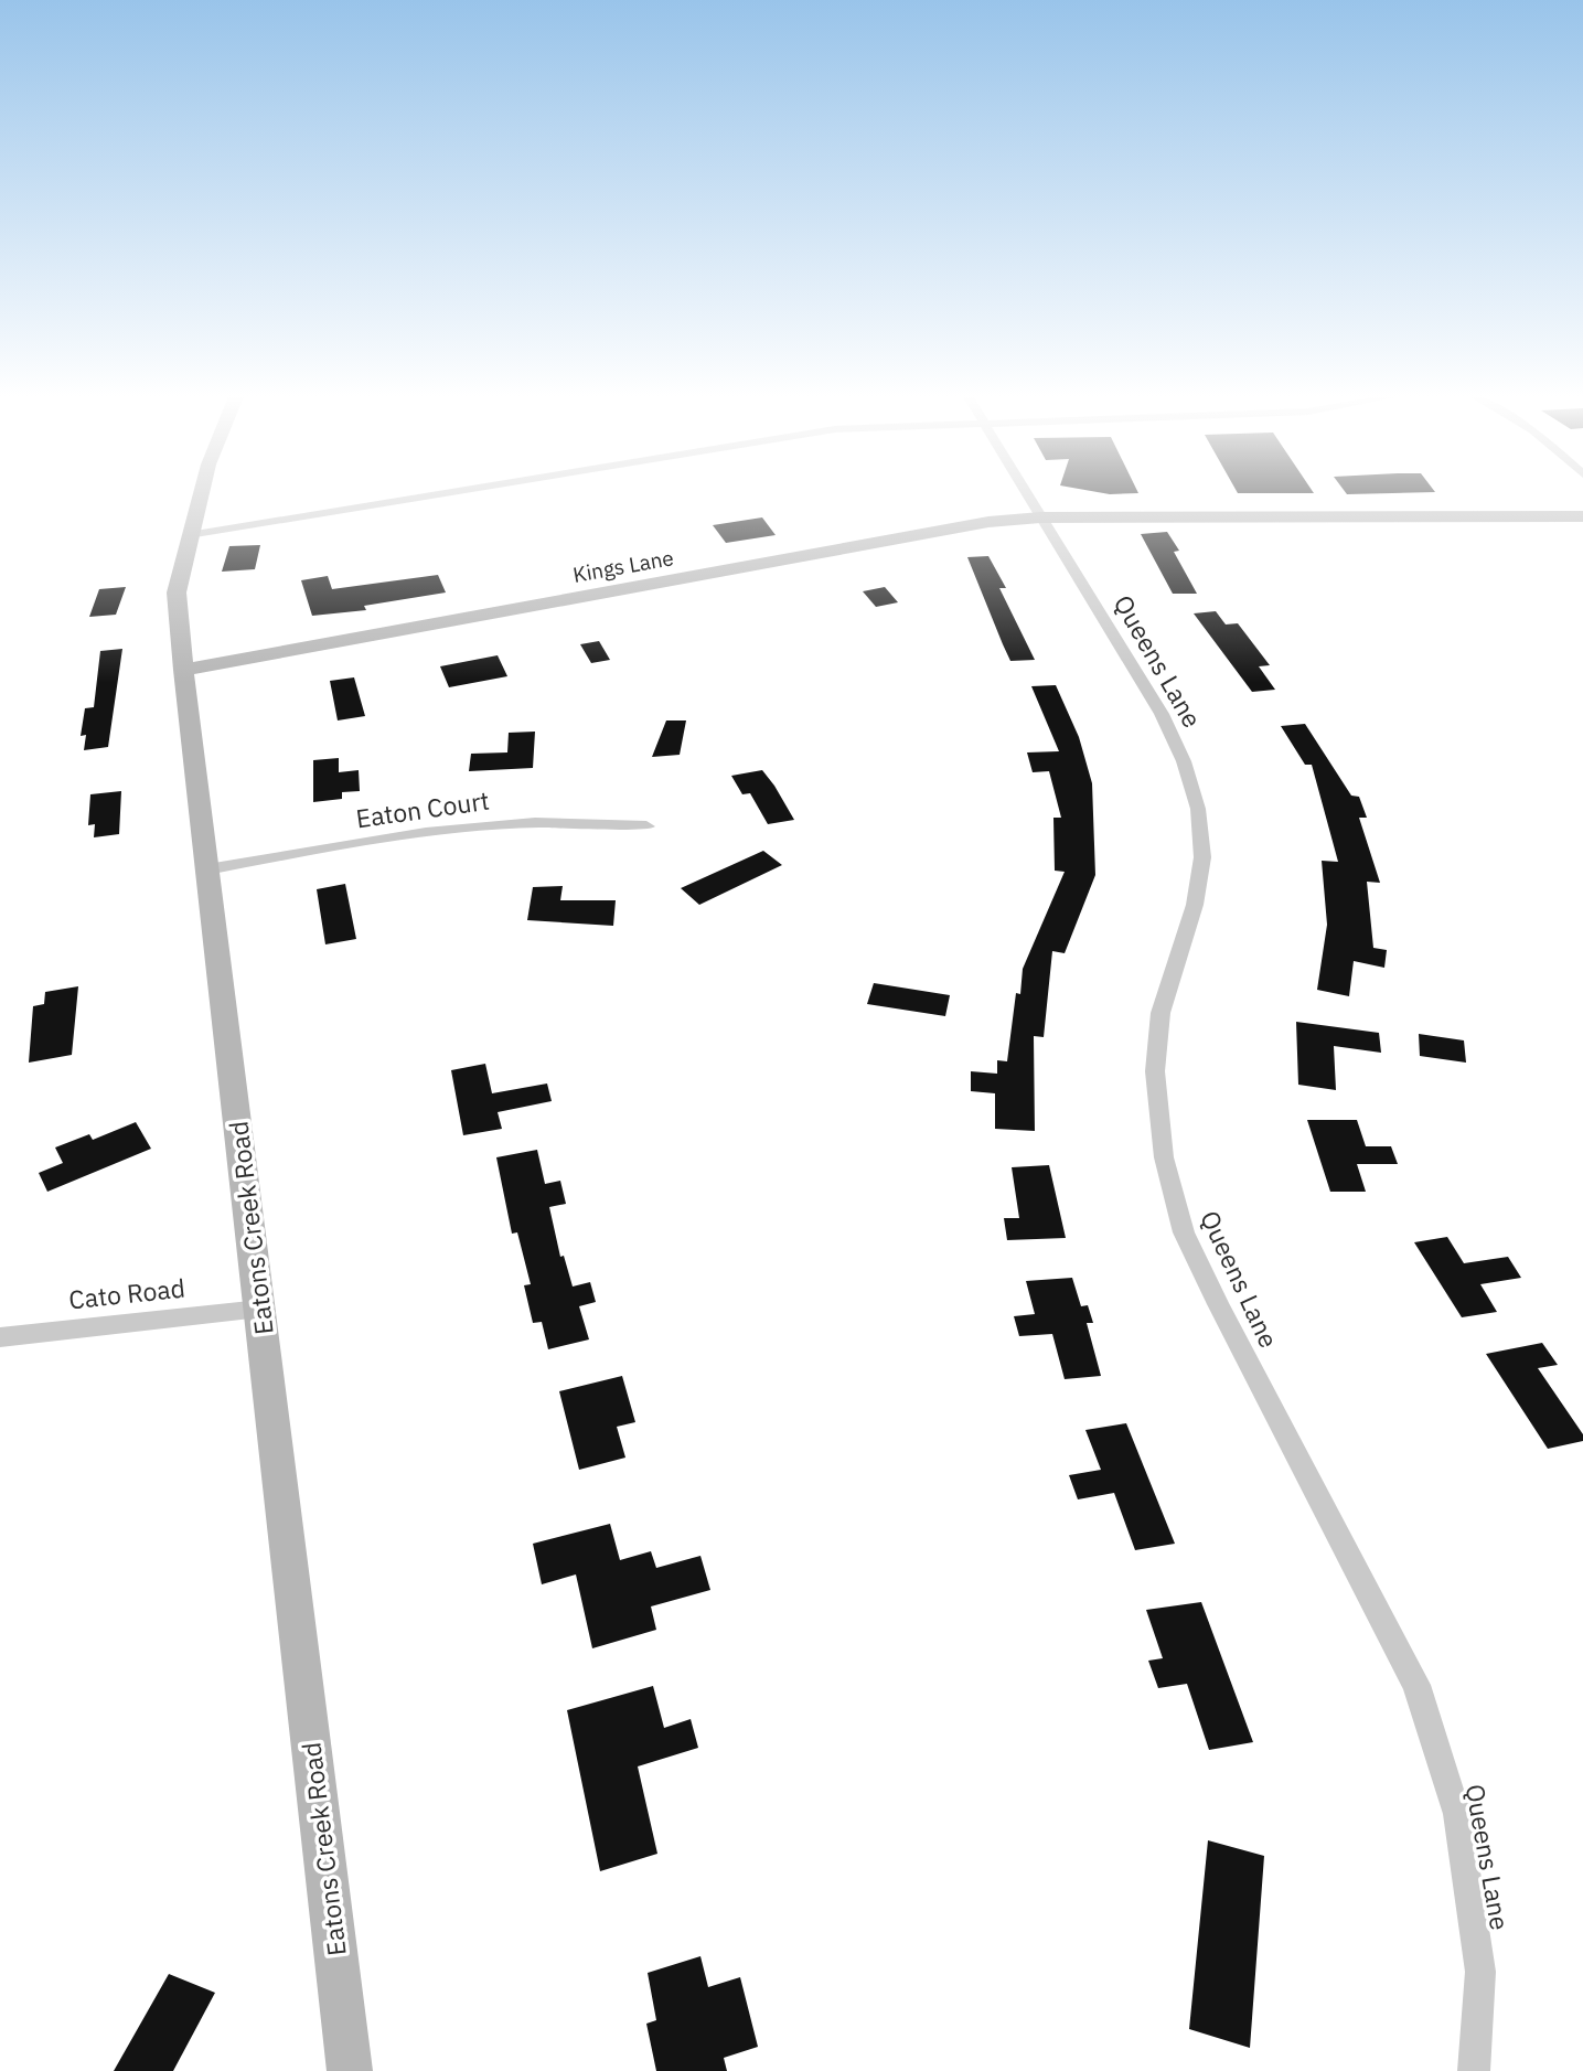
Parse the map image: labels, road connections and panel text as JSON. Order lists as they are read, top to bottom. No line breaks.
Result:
{"streets":{"street":["Kings Lane","Queens Lane","Eaton Court","Eatons Creek Road","Cato Road"]},"crossings":[["Kings Lane","Queens Lane"],["Kings Lane","Eatons Creek Road"],["Eaton Court","Eatons Creek Road"],["Eatons Creek Road","Cato Road"]]}
